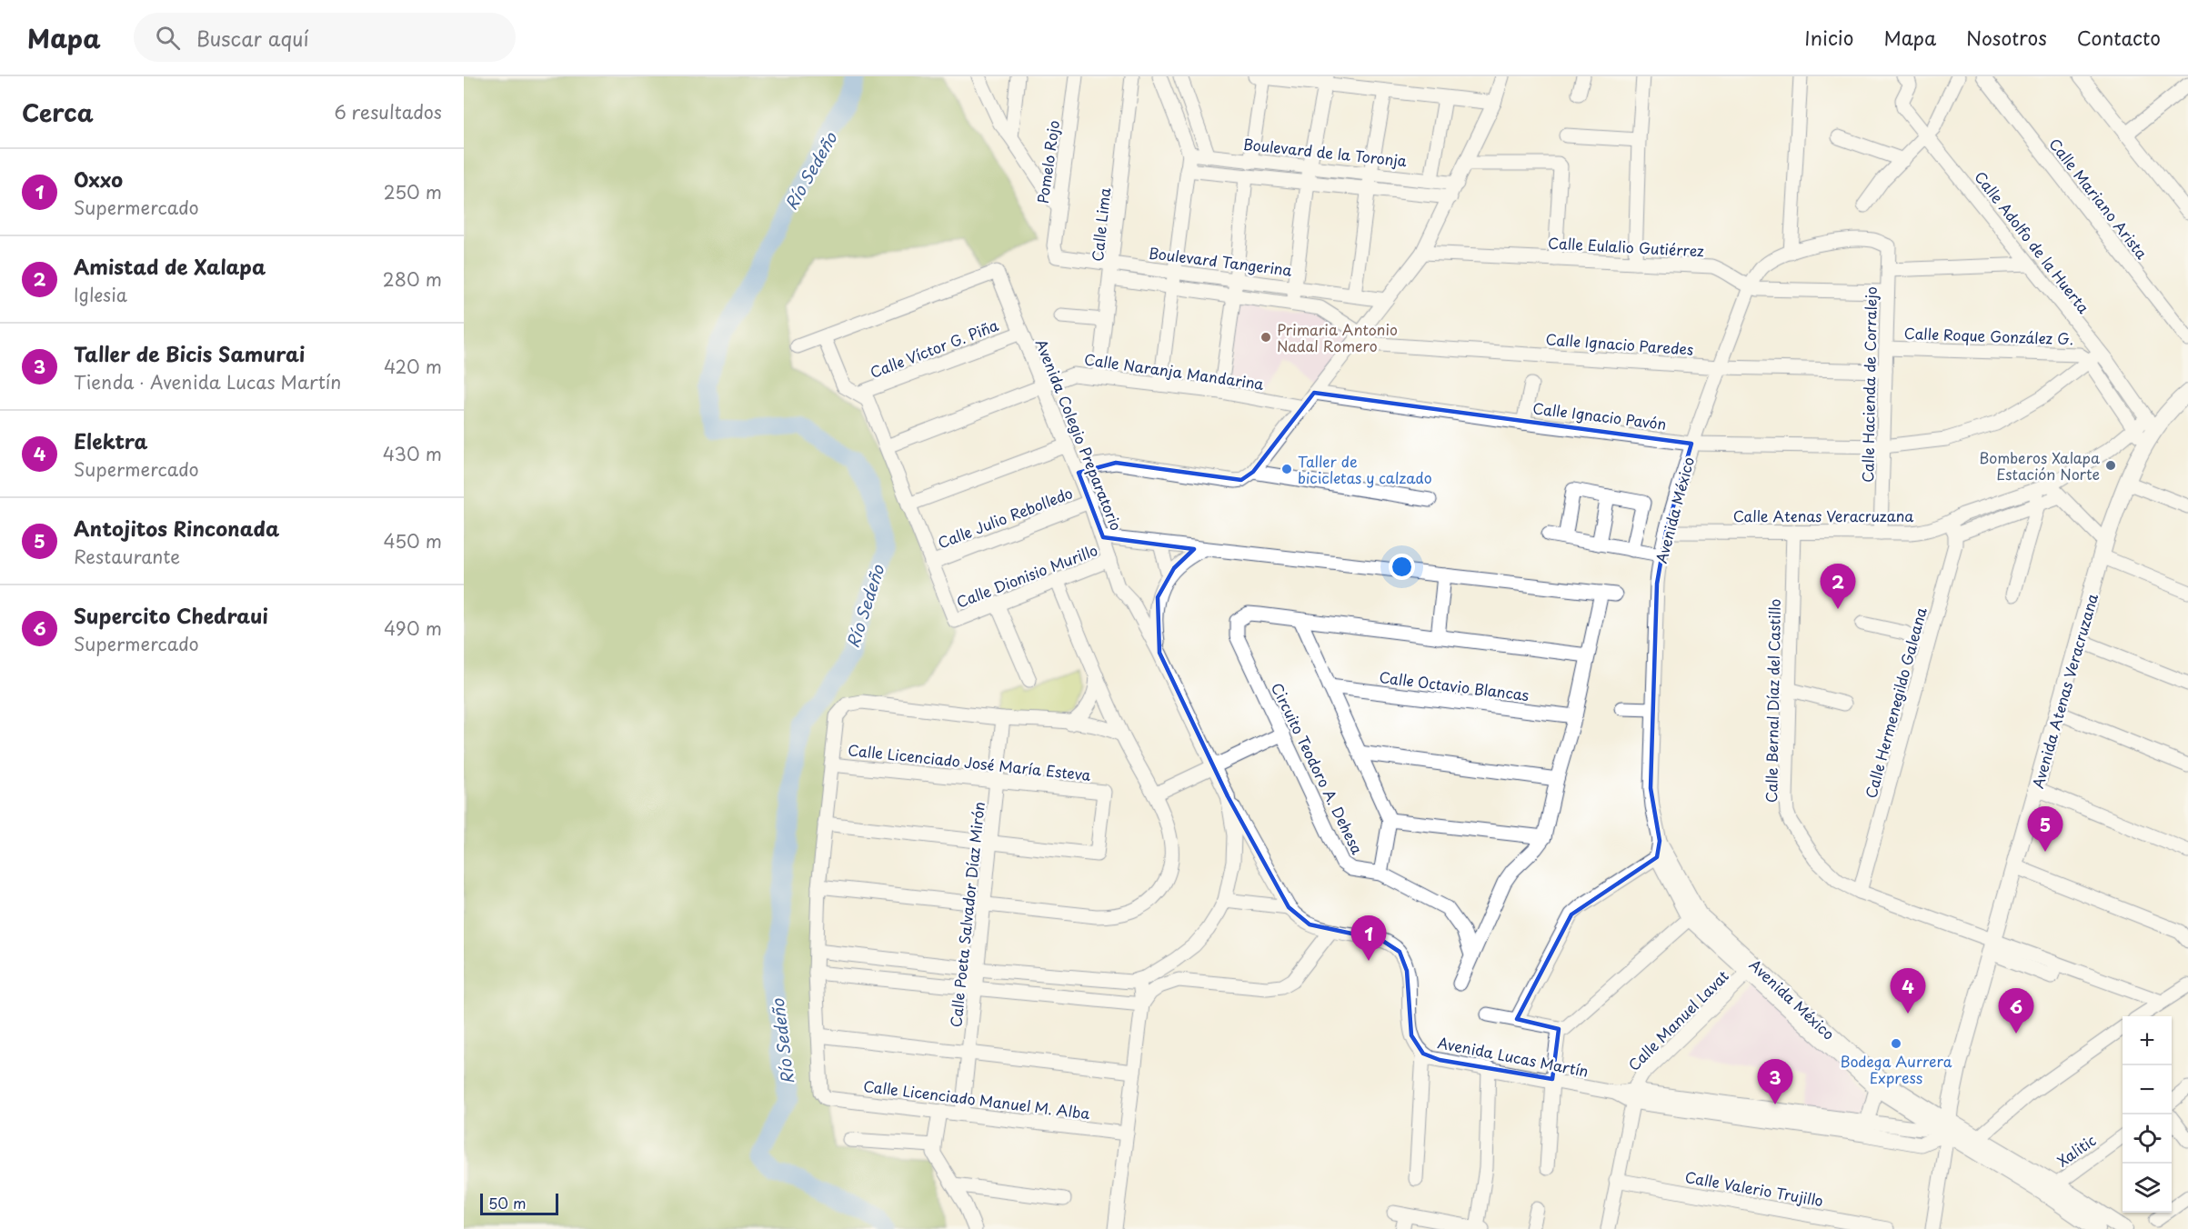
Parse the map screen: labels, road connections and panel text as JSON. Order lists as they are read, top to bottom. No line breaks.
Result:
{"streets":{"main road":["Avenida México","Avenida Atenas Veracruzana"],"street":["Boulevard de la Toronja","Pomelo Rojo","Calle Mariano Arista","Calle Lima","Calle Adolfo de la Huerta","Calle Eulalio Gutiérrez","Boulevard Tangerina","Calle Roque González G.","Calle Ignacio Paredes","Calle Víctor G. Piña","Calle Naranja Mandarina","Calle Hacienda de Corralejo","Calle Ignacio Pavón","Avenida Colegio Preparatorio","Calle Atenas Veracruzana","Calle Julio Rebolledo","Calle Dionisio Murillo","Calle Octavio Blancas","Calle Bernal Díaz del Castillo","Calle Hermenegildo Galeana","Calle Licenciado José María Esteva","Circuito Teodoro A. Dehesa","Calle Poeta Salvador Díaz Mirón","Calle Manuel Lavat","Avenida Lucas Martín","Calle Licenciado Manuel M. Alba","Xalitic","Calle Valerio Trujillo"]},"crossings":[["Pomelo Rojo","Boulevard Tangerina"],["Calle Lima","Boulevard Tangerina"],["Calle Lima","Calle Naranja Mandarina"],["Calle Adolfo de la Huerta","Calle Roque González G."],["Calle Adolfo de la Huerta","Calle Ignacio Pavón"],["Calle Adolfo de la Huerta","Calle Atenas Veracruzana"],["Calle Adolfo de la Huerta","Avenida Atenas Veracruzana"],["Calle Eulalio Gutiérrez","Avenida México"],["Boulevard Tangerina","Calle Ignacio Paredes"],["Calle Roque González G.","Calle Hacienda de Corralejo"],["Calle Roque González G.","Calle Ignacio Pavón"],["Calle Ignacio Paredes","Calle Hacienda de Corralejo"],["Calle Ignacio Paredes","Avenida México"],["Calle Víctor G. Piña","Avenida Colegio Preparatorio"],["Calle Naranja Mandarina","Avenida Colegio Preparatorio"],["Calle Hacienda de Corralejo","Calle Ignacio Pavón"],["Calle Hacienda de Corralejo","Avenida México"],["Calle Hacienda de Corralejo","Calle Atenas Veracruzana"],["Calle Ignacio Pavón","Avenida México"],["Avenida Colegio Preparatorio","Calle Julio Rebolledo"],["Avenida Colegio Preparatorio","Calle Dionisio Murillo"],["Avenida Colegio Preparatorio","Avenida Lucas Martín"],["Avenida México","Calle Atenas Veracruzana"],["Avenida México","Avenida Atenas Veracruzana"],["Avenida México","Calle Manuel Lavat"],["Avenida México","Avenida Lucas Martín"],["Avenida México","Xalitic"],["Calle Atenas Veracruzana","Avenida Atenas Veracruzana"],["Calle Atenas Veracruzana","Calle Bernal Díaz del Castillo"],["Calle Atenas Veracruzana","Calle Hermenegildo Galeana"],["Calle Julio Rebolledo","Calle Dionisio Murillo"],["Avenida Atenas Veracruzana","Calle Bernal Díaz del Castillo"],["Avenida Atenas Veracruzana","Avenida Lucas Martín"],["Calle Bernal Díaz del Castillo","Calle Hermenegildo Galeana"],["Calle Licenciado José María Esteva","Calle Poeta Salvador Díaz Mirón"],["Calle Poeta Salvador Díaz Mirón","Calle Licenciado Manuel M. Alba"],["Calle Manuel Lavat","Avenida Lucas Martín"]],"water":["Río Sedeño"],"places":["Primaria Antonio Nadal Romero","Bomberos Xalapa Estación Norte","Taller de bicicletas y calzado","Bodega Aurrera Express"],"scale_bar":"50 m","page":{"header":"Mapa","search":"Buscar aquí","nav":["Inicio","Mapa","Nosotros","Contacto"],"heading":["Cerca","6 resultados"],"list":[{"mark":"1","name":"Oxxo","note":"Supermercado","value":"250 m"},{"mark":"2","name":"Amistad de Xalapa","note":"Iglesia","value":"280 m"},{"mark":"3","name":"Taller de Bicis Samurai","note":"Tienda · Avenida Lucas Martín","value":"420 m"},{"mark":"4","name":"Elektra","note":"Supermercado","value":"430 m"},{"mark":"5","name":"Antojitos Rinconada","note":"Restaurante","value":"450 m"},{"mark":"6","name":"Supercito Chedraui","note":"Supermercado","value":"490 m"}],"pins":["2","5","1","4","6","3"],"map_buttons":["+","−"],"scale":"50 m"}}
